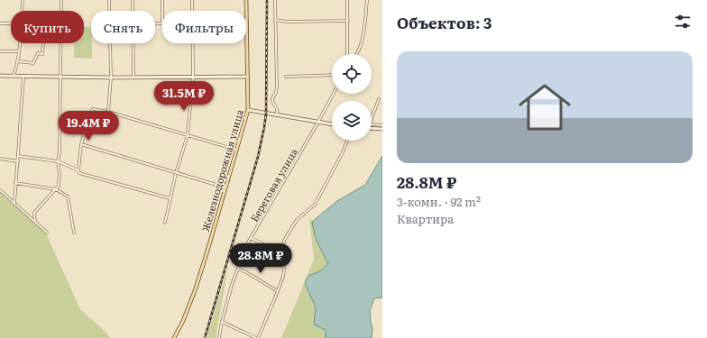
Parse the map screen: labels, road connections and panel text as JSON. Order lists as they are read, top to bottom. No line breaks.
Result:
{"streets":{"main road":["Железнодорожная улица"],"street":["Береговая улица"]},"page":{"heading":"Объектов: 3","chip":["Купить","Снять","Фильтры"],"list":[{"name":"28.8M ₽","note":"3-комн. · 92 m² · Квартира"}],"price":["31.5M ₽","19.4M ₽","28.8M ₽"]}}
